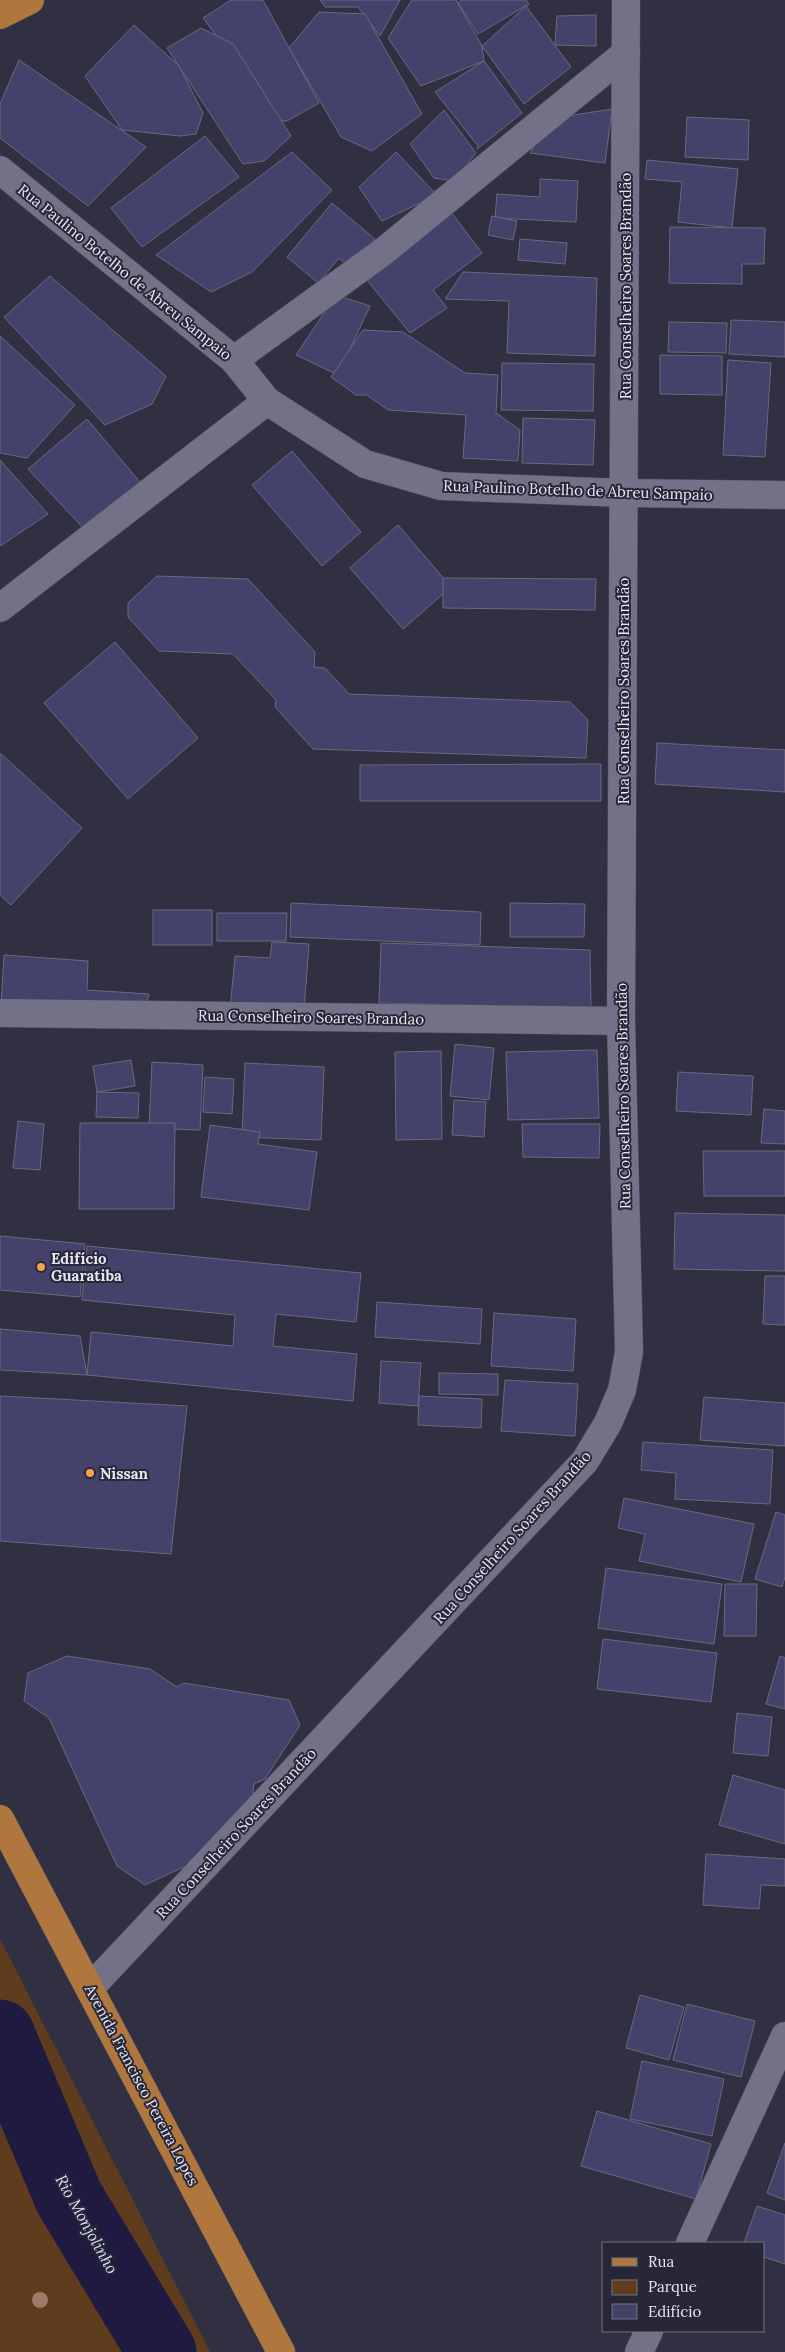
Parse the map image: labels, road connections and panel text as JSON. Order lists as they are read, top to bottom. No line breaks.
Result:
{"streets":{"main road":["Avenida Francisco Pereira Lopes"],"street":["Rua Paulino Botelho de Abreu Sampaio","Rua Conselheiro Soares Brandão","Rua Conselheiro Soares Brandao"]},"crossings":[["Rua Paulino Botelho de Abreu Sampaio","Rua Conselheiro Soares Brandão"],["Rua Conselheiro Soares Brandão","Rua Conselheiro Soares Brandao"],["Rua Conselheiro Soares Brandão","Avenida Francisco Pereira Lopes"]],"water":["Rio Monjolinho"],"places":["Edifício Guaratiba","Nissan"],"legend":["Rua","Parque","Edifício"]}
